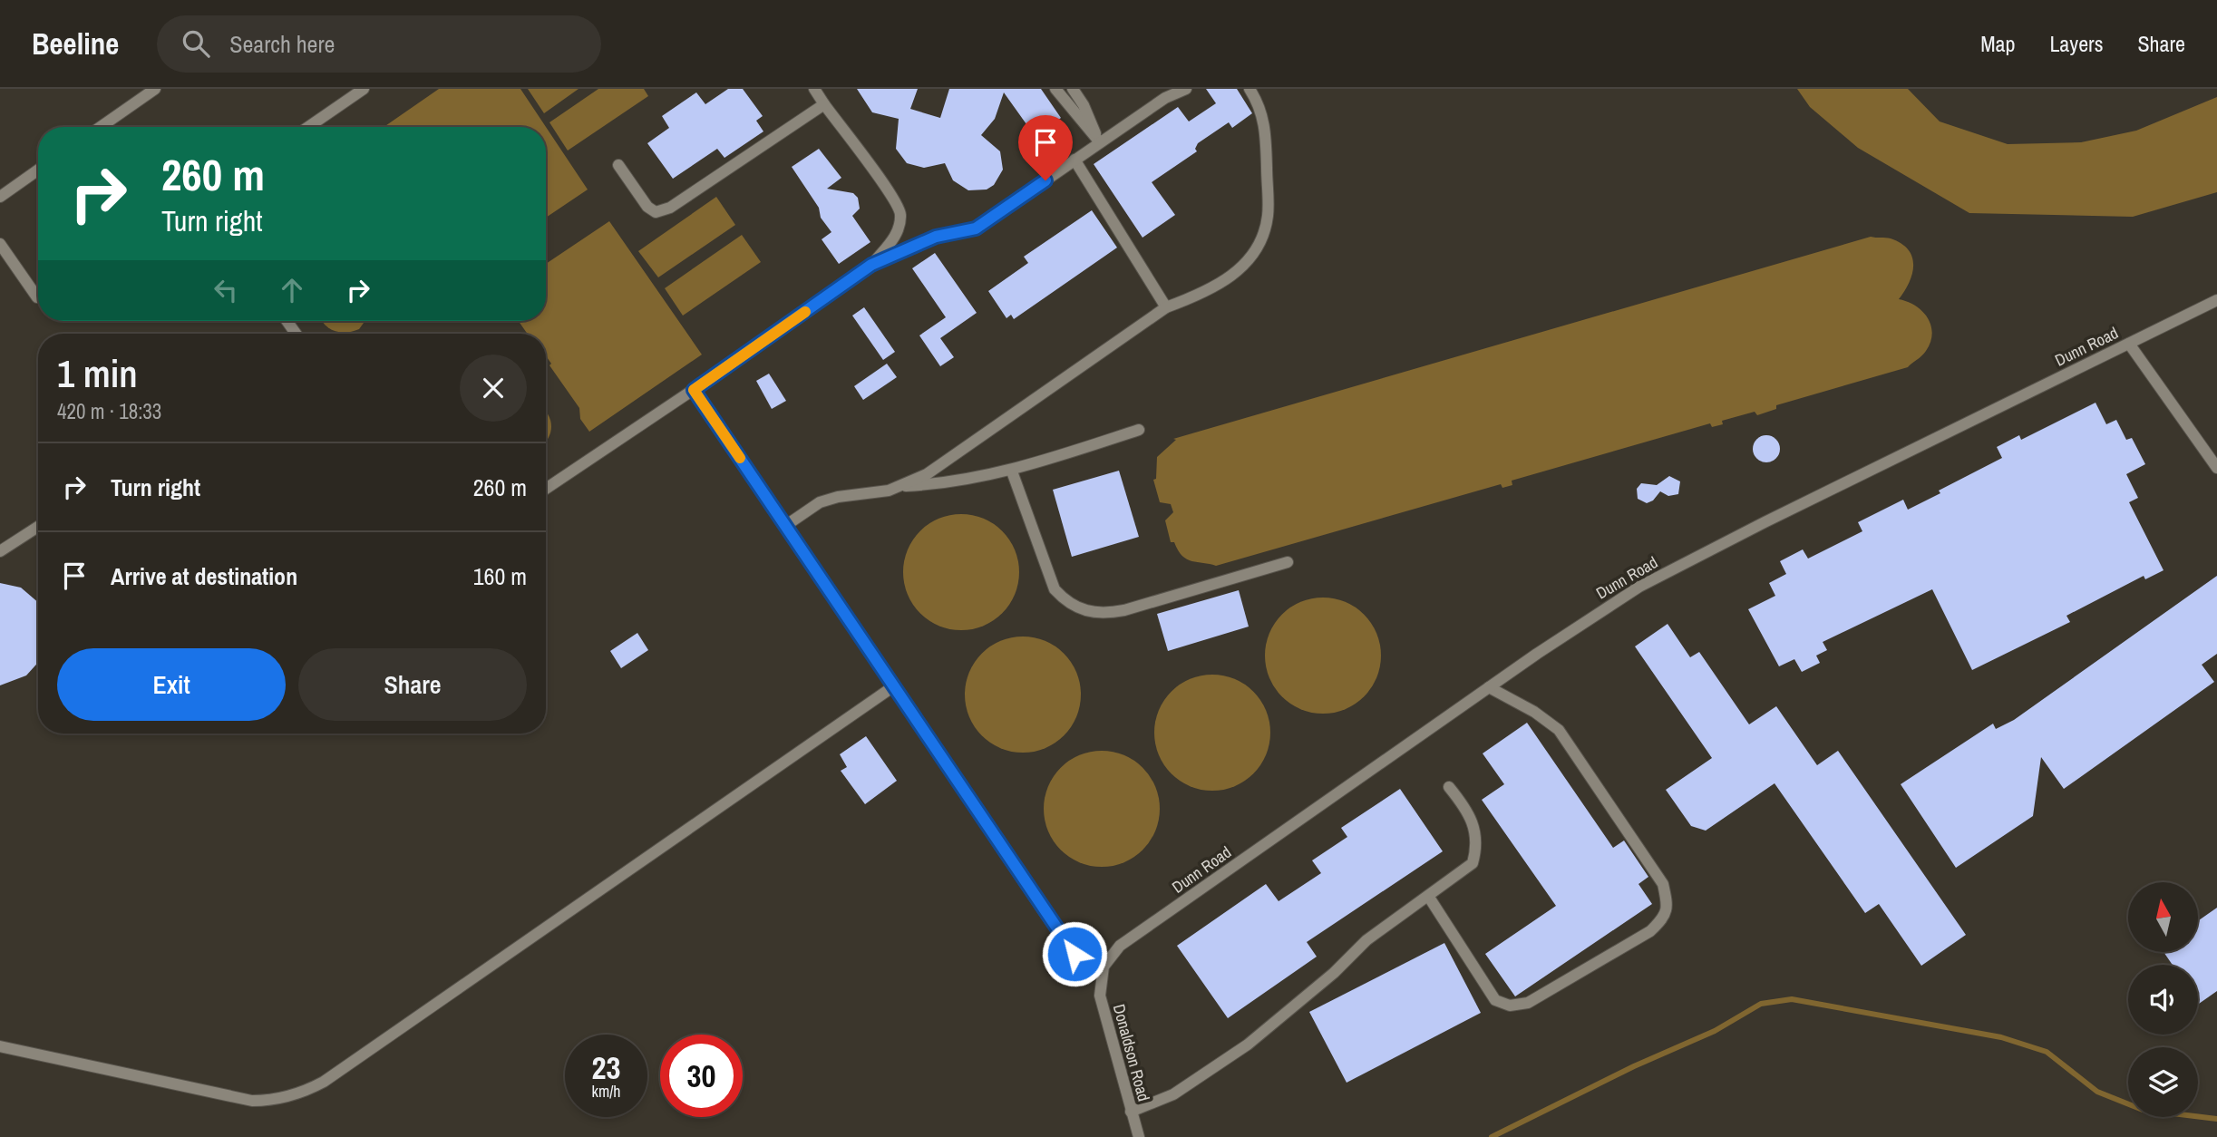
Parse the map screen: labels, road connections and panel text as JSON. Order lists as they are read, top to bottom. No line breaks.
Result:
{"streets":{"street":["Dunn Road","Donaldson Road"]},"crossings":[["Dunn Road","Donaldson Road"]],"north":"top","page":{"header":"Beeline","search":"Search here","nav":["Map","Layers","Share"],"turn":["260 m","Turn right"],"heading":["1 min","420 m · 18:33"],"list":[{"name":"Turn right","value":"260 m"},{"name":"Arrive at destination","value":"160 m"}],"buttons":["Exit","Share"],"speed":"23 km/h","limit":"30"}}
